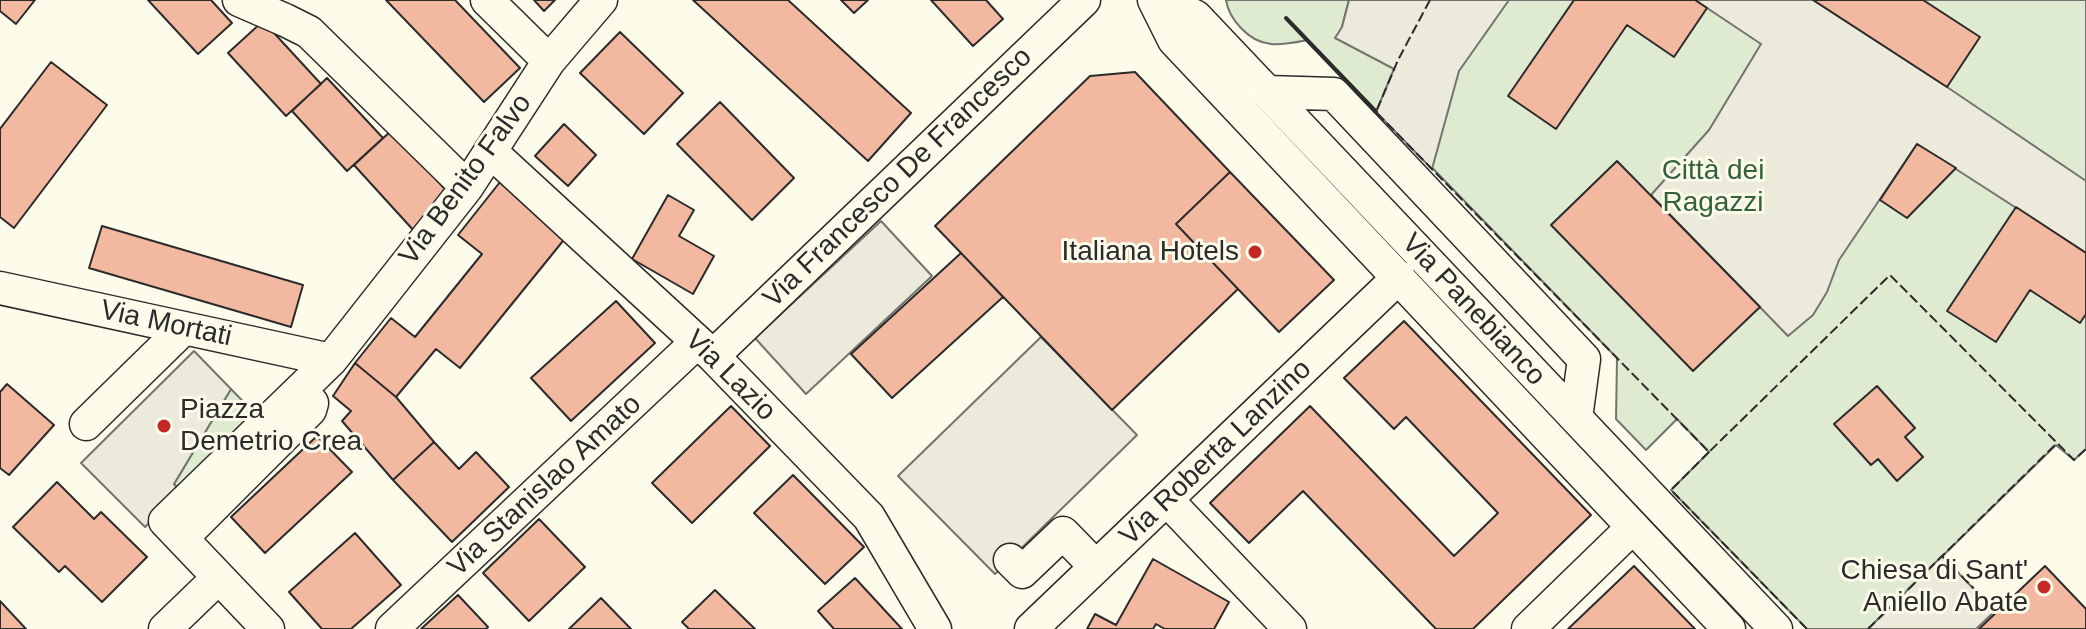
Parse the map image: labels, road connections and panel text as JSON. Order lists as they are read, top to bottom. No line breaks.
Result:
{"streets":{"street":["Via Francesco De Francesco","Via Benito Falvo","Via Panebianco","Via Mortati","Via Lazio","Via Roberta Lanzino","Via Stanislao Amato"]},"crossings":[["Via Francesco De Francesco","Via Lazio"],["Via Francesco De Francesco","Via Stanislao Amato"],["Via Benito Falvo","Via Mortati"],["Via Benito Falvo","Via Lazio"],["Via Panebianco","Via Roberta Lanzino"],["Via Lazio","Via Stanislao Amato"]],"parks":["Città dei Ragazzi"],"places":["Italiana Hotels","Piazza Demetrio Crea","Chiesa di Sant' Aniello Abate"]}
